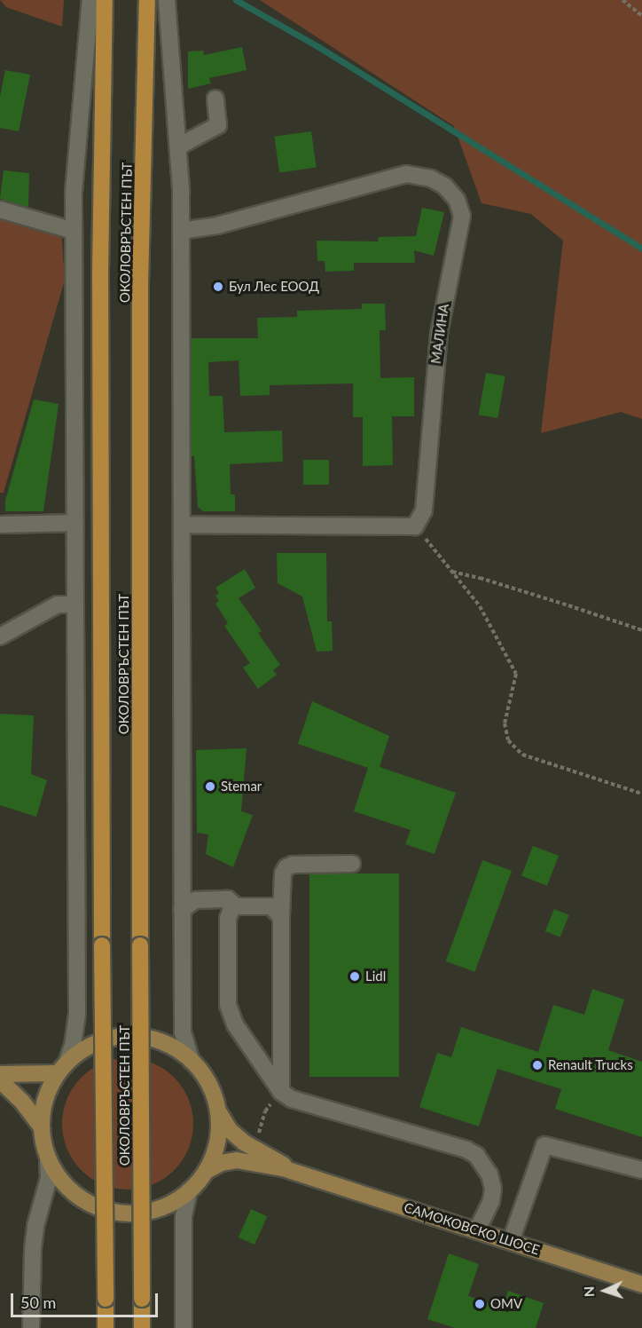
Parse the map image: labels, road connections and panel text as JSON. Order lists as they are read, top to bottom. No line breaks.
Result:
{"streets":{"highway":["ОКОЛОВРЪСТЕН ПЪТ"],"main road":["САМОКОВСКО ШОСЕ"],"street":["МАЛИНА"]},"places":["Бул Лес ЕООД","Stemar","Lidl","Renault Trucks","OMV"],"scale_bar":"50 m","north":"left"}
